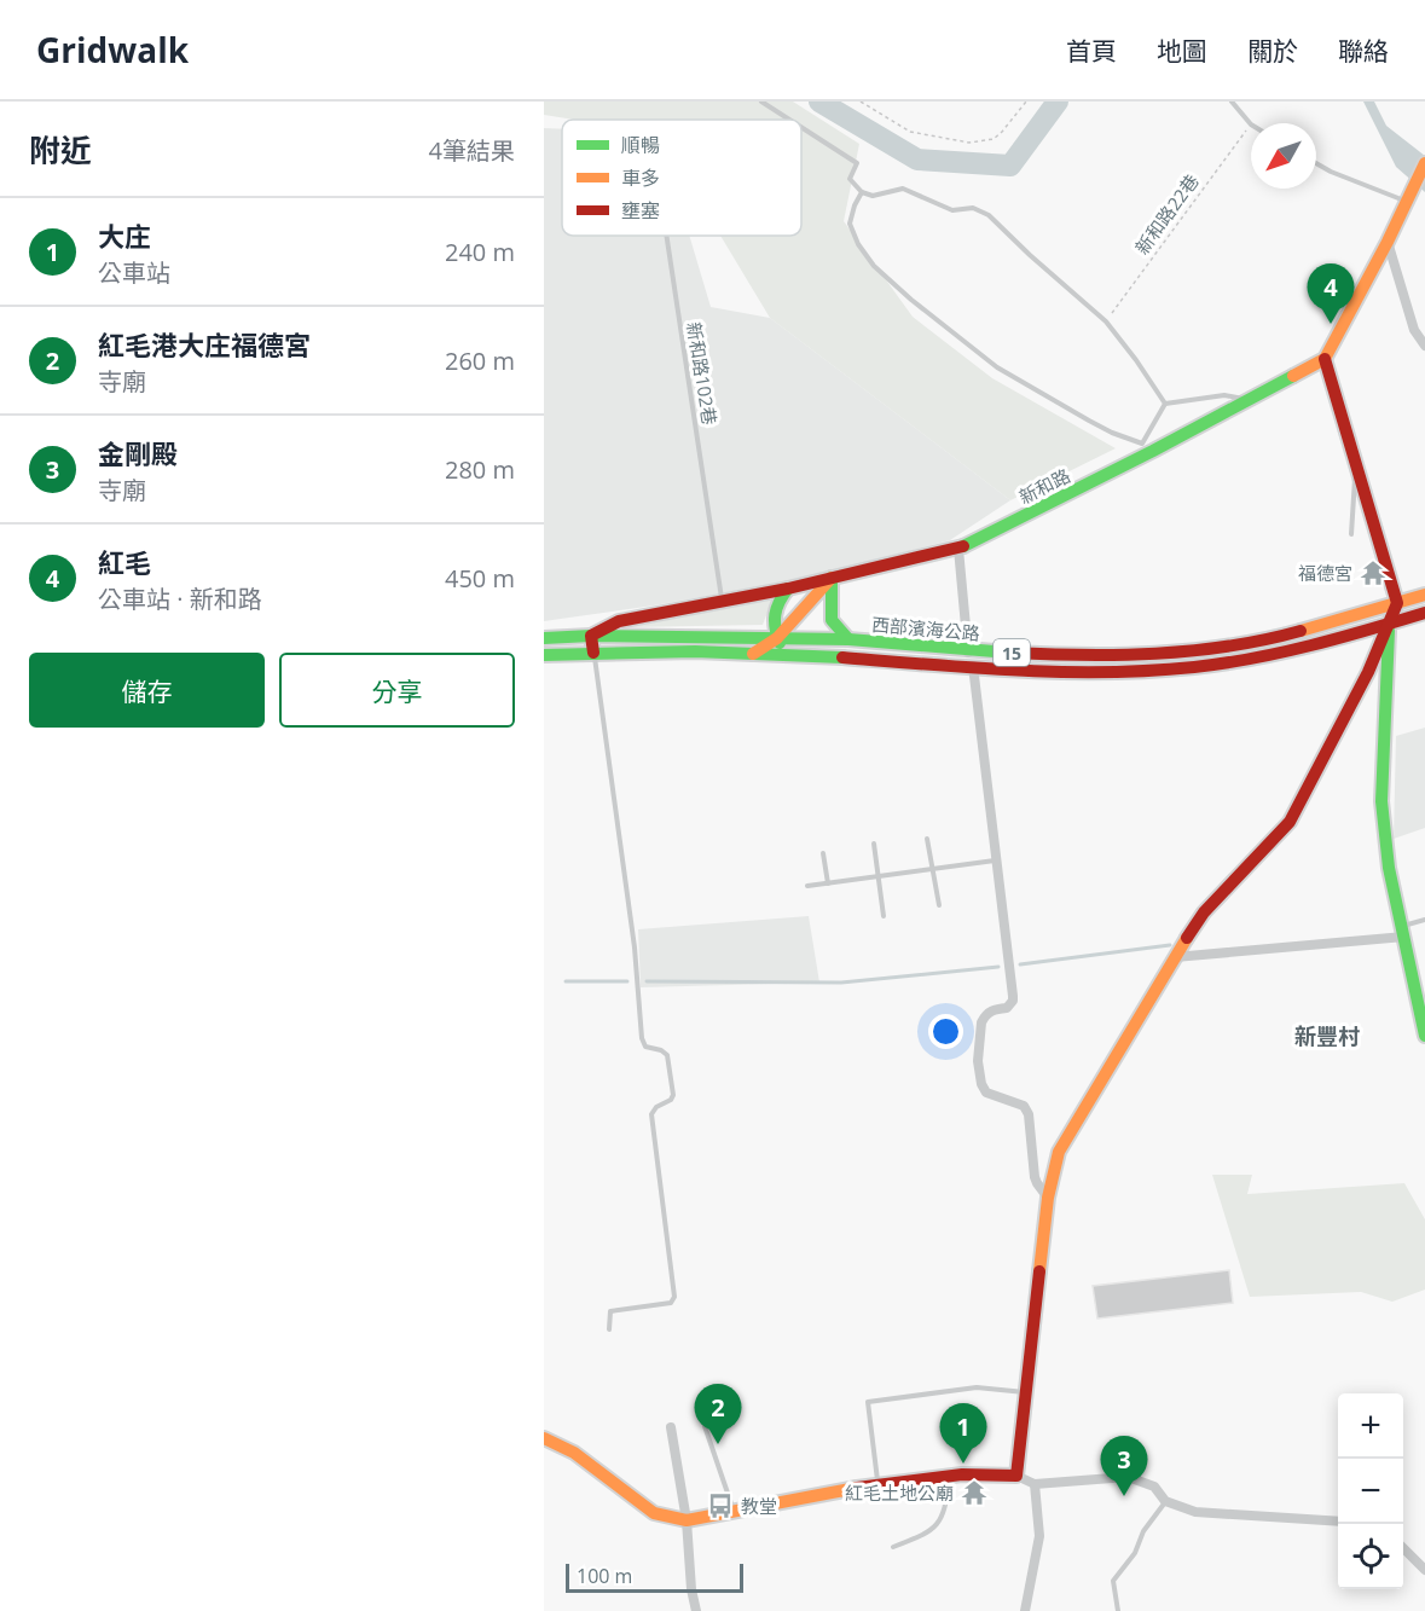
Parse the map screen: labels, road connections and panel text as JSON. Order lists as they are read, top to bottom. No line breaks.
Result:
{"streets":{"street":["新和路","西部濱海公路","15"],"lane":["新和路102巷"],"path":["新和路22巷"]},"crossings":[["新和路102巷","新和路"],["新和路","西部濱海公路"],["西部濱海公路","15"]],"districts":["新豐村"],"places":{"temple":["福德宮","紅毛土地公廟"],"bus stop":["教堂"]},"legend":["順暢","車多","壅塞"],"scale_bar":"100 m","north":"bottom left","page":{"header":"Gridwalk","nav":["首頁","地圖","關於","聯絡"],"heading":["附近","4筆結果"],"list":[{"mark":"1","name":"大庄","note":"公車站","value":"240 m"},{"mark":"2","name":"紅毛港大庄福德宮","note":"寺廟","value":"260 m"},{"mark":"3","name":"金剛殿","note":"寺廟","value":"280 m"},{"mark":"4","name":"紅毛","note":"公車站 · 新和路","value":"450 m"}],"pins":["4","2","1","3"],"buttons":["儲存","分享"],"map_buttons":["+","−"],"scale":"100 m"}}
